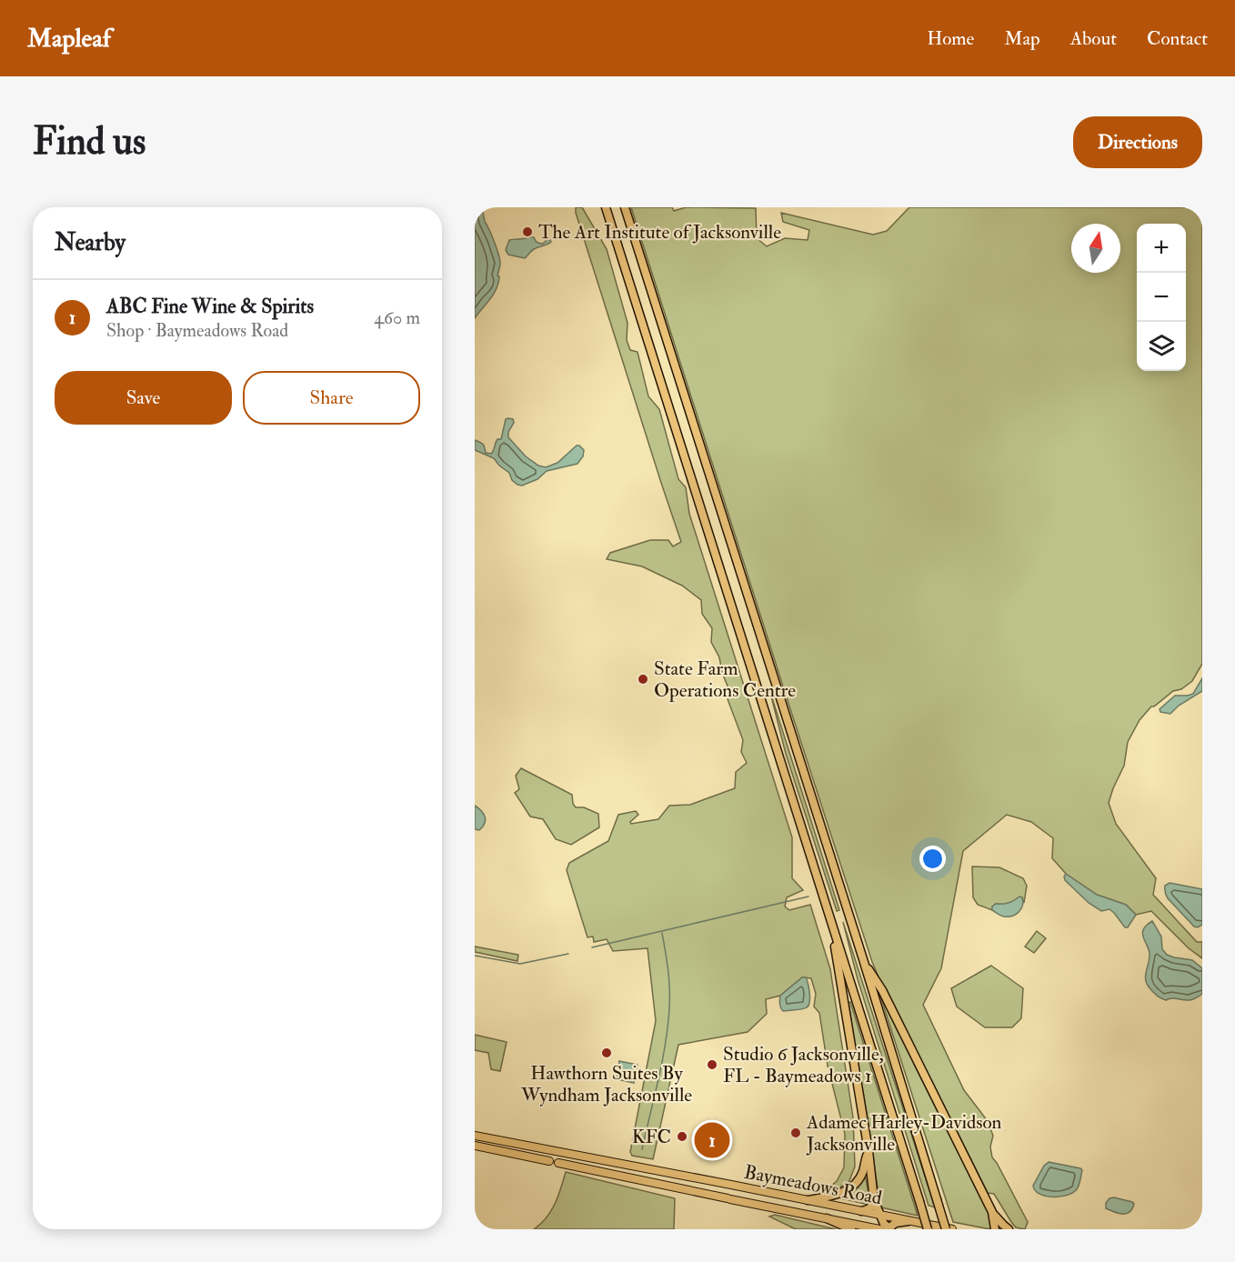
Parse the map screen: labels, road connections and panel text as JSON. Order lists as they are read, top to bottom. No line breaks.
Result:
{"streets":{"main road":["Baymeadows Road"]},"places":["The Art Institute of Jacksonville","State Farm Operations Centre","Hawthorn Suites By Wyndham Jacksonville","Studio 6 Jacksonville, FL - Baymeadows 1","Adamec Harley-Davidson Jacksonville","KFC"],"north":"top","page":{"header":"Mapleaf","nav":["Home","Map","About","Contact"],"buttons":["Directions",["Save","Share"]],"title":"Find us","heading":"Nearby","map_buttons":["+","−"],"list":[{"mark":"1","name":"ABC Fine Wine & Spirits","note":"Shop · Baymeadows Road","value":"460 m"}],"pins":"1"}}
